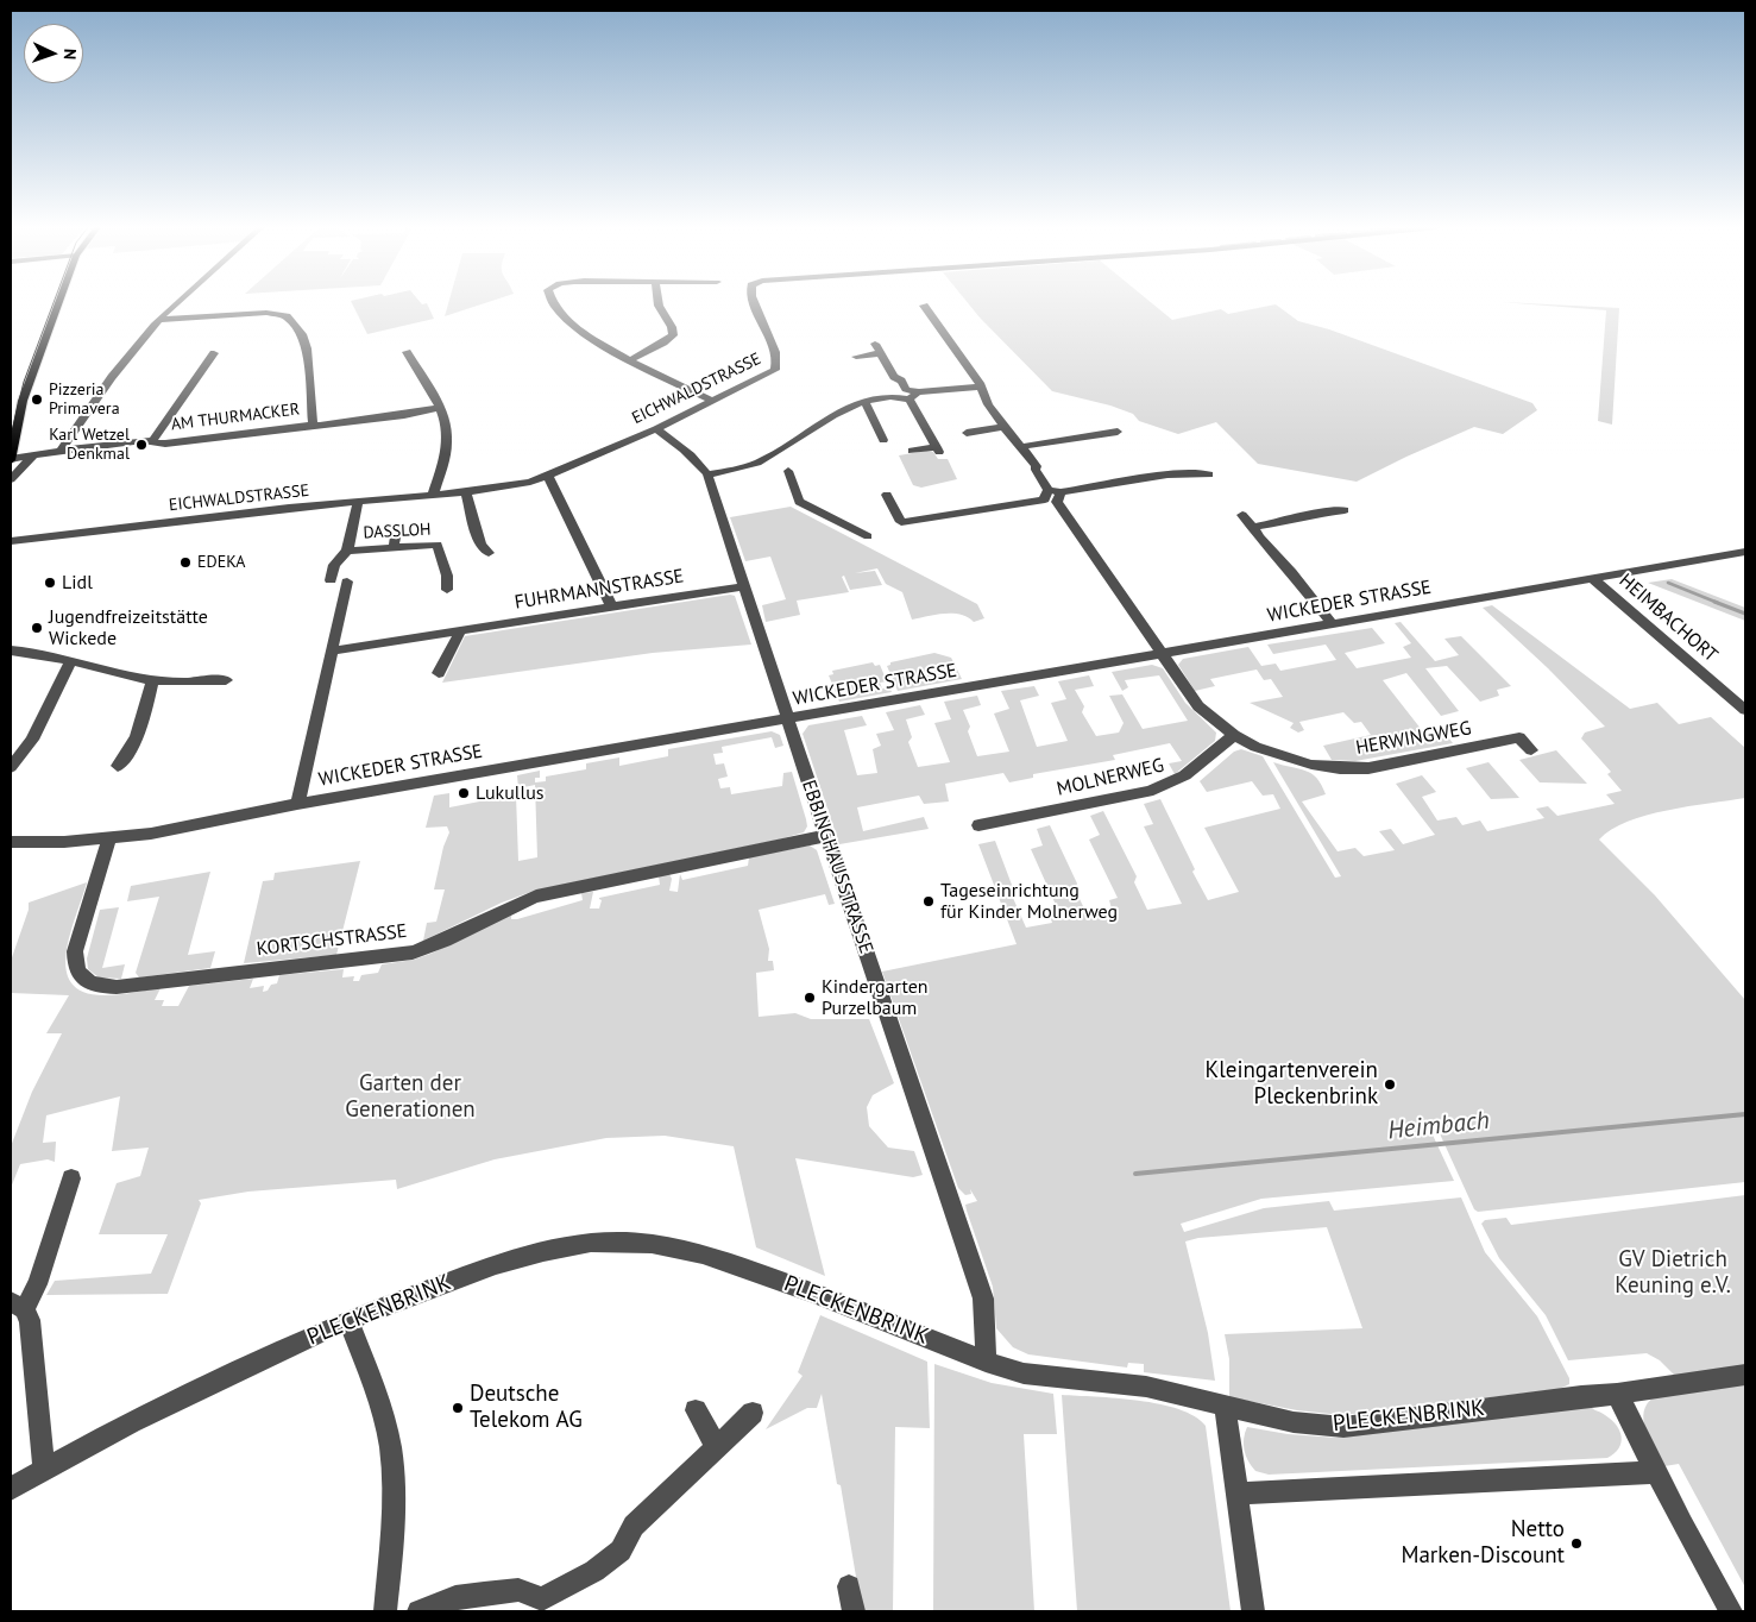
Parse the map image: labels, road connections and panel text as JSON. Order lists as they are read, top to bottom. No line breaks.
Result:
{"streets":{"street":["EICHWALDSTRASSE","AM THURMACKER","DASSLOH","FUHRMANNSTRASSE","WICKEDER STRASSE","HEIMBACHORT","HERWINGWEG","MOLNERWEG","EBBINGHAUSSTRASSE","KORTSCHSTRASSE","PLECKENBRINK"]},"crossings":[["EICHWALDSTRASSE","DASSLOH"],["EICHWALDSTRASSE","EBBINGHAUSSTRASSE"],["FUHRMANNSTRASSE","EBBINGHAUSSTRASSE"],["WICKEDER STRASSE","HEIMBACHORT"],["WICKEDER STRASSE","HERWINGWEG"],["WICKEDER STRASSE","EBBINGHAUSSTRASSE"],["WICKEDER STRASSE","KORTSCHSTRASSE"],["HERWINGWEG","MOLNERWEG"],["EBBINGHAUSSTRASSE","KORTSCHSTRASSE"],["EBBINGHAUSSTRASSE","PLECKENBRINK"]],"water":["Heimbach"],"parks":["Garten der Generationen","GV Dietrich Keuning e.V."],"places":["Pizzeria Primavera","Karl Wetzel Denkmal","EDEKA","Lidl","Jugendfreizeitstätte Wickede","Lukullus","Tageseinrichtung für Kinder Molnerweg","Kindergarten Purzelbaum","Kleingartenverein Pleckenbrink","Deutsche Telekom AG","Netto Marken-Discount"],"north":"right"}
